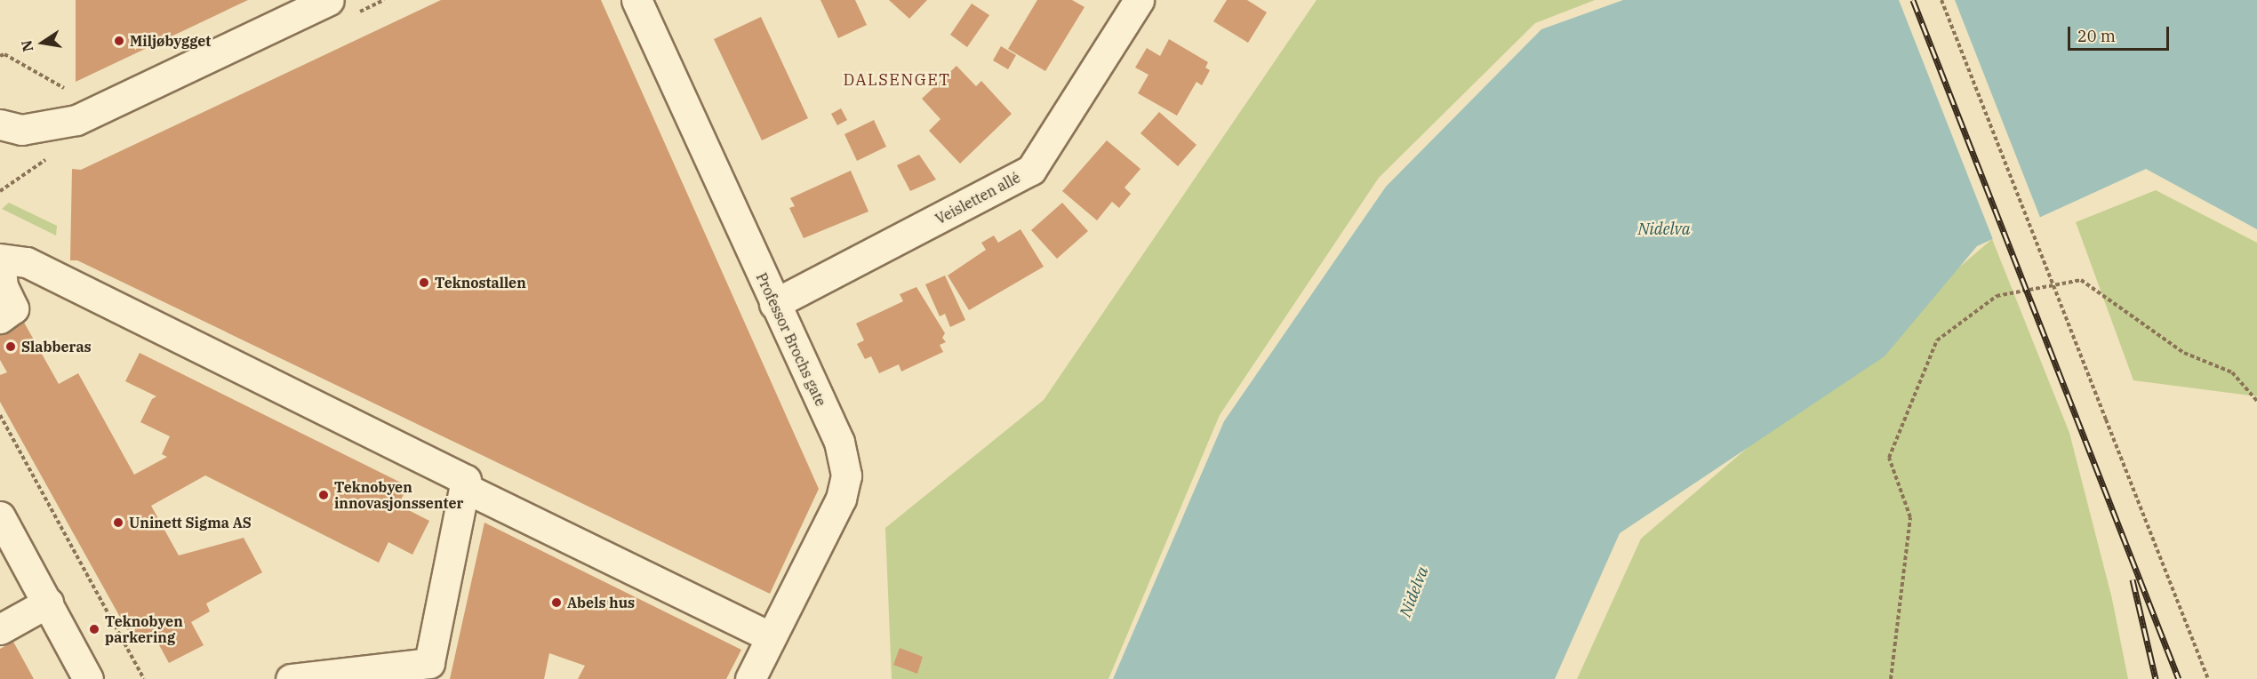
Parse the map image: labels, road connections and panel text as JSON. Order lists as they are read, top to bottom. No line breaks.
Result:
{"streets":{"street":["Veisletten allé","Professor Brochs gate"]},"crossings":[["Veisletten allé","Professor Brochs gate"]],"districts":["DALSENGET"],"water":["Nidelva"],"places":["Miljøbygget","Teknostallen","Slabberas","Teknobyen innovasjonssenter","Uninett Sigma AS","Abels hus","Teknobyen parkering"],"scale_bar":"20 m","north":"left"}
